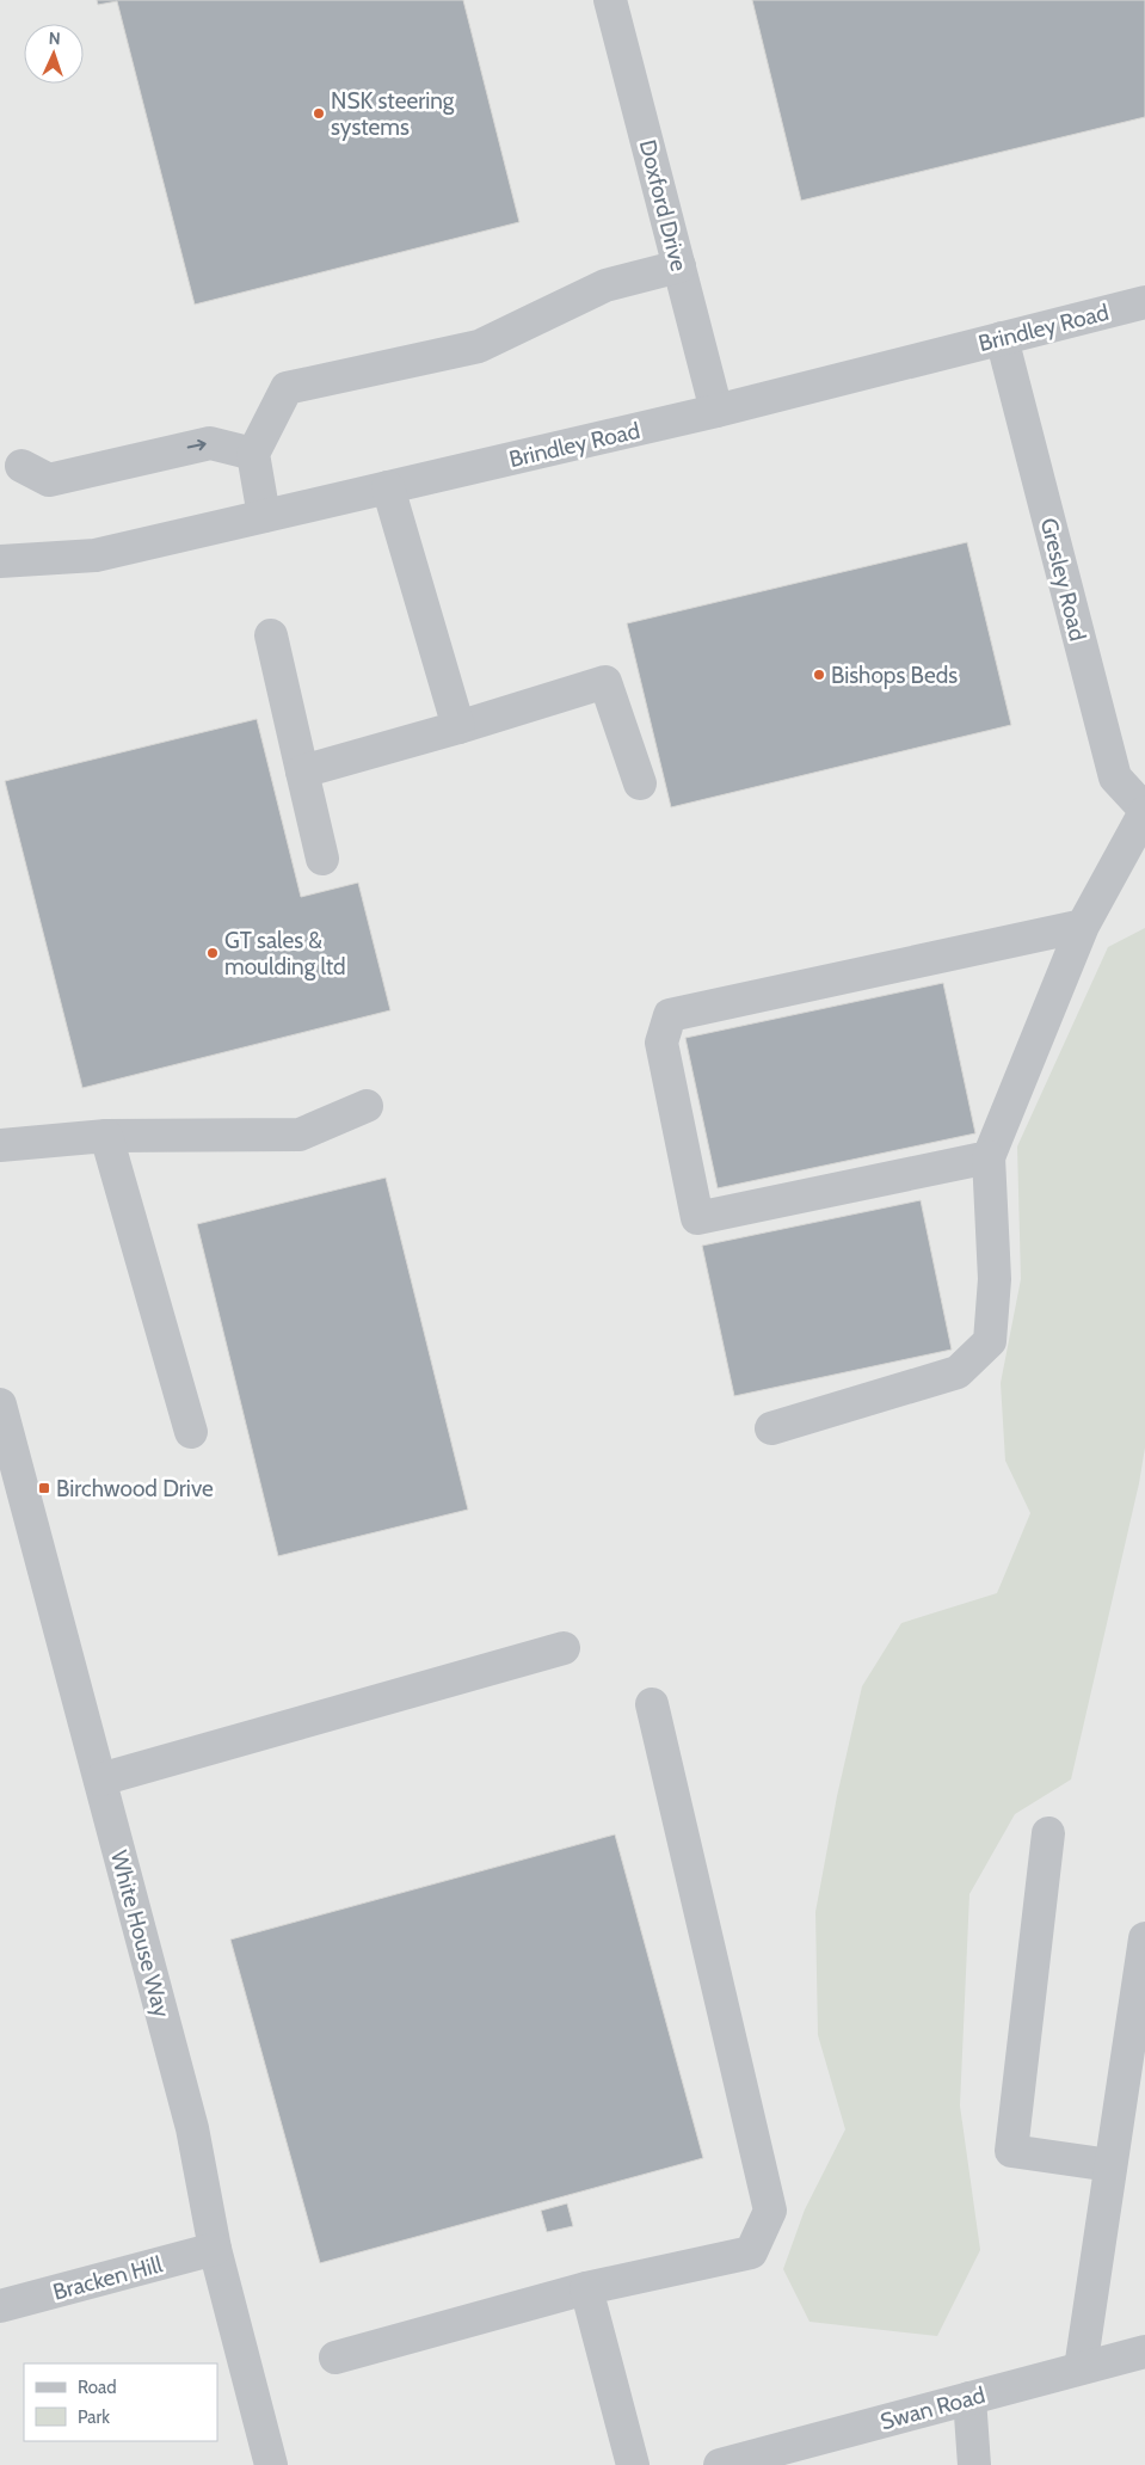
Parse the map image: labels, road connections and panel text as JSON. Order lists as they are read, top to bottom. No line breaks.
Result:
{"streets":{"street":["Doxford Drive","Brindley Road","Gresley Road","White House Way","Bracken Hill","Swan Road"]},"crossings":[["Doxford Drive","Brindley Road"],["Brindley Road","Gresley Road"],["White House Way","Bracken Hill"]],"places":{"other":["NSK steering systems","Bishops Beds","GT sales & moulding ltd"],"transit":["Birchwood Drive"]},"legend":["Road","Park"],"north":"top"}
